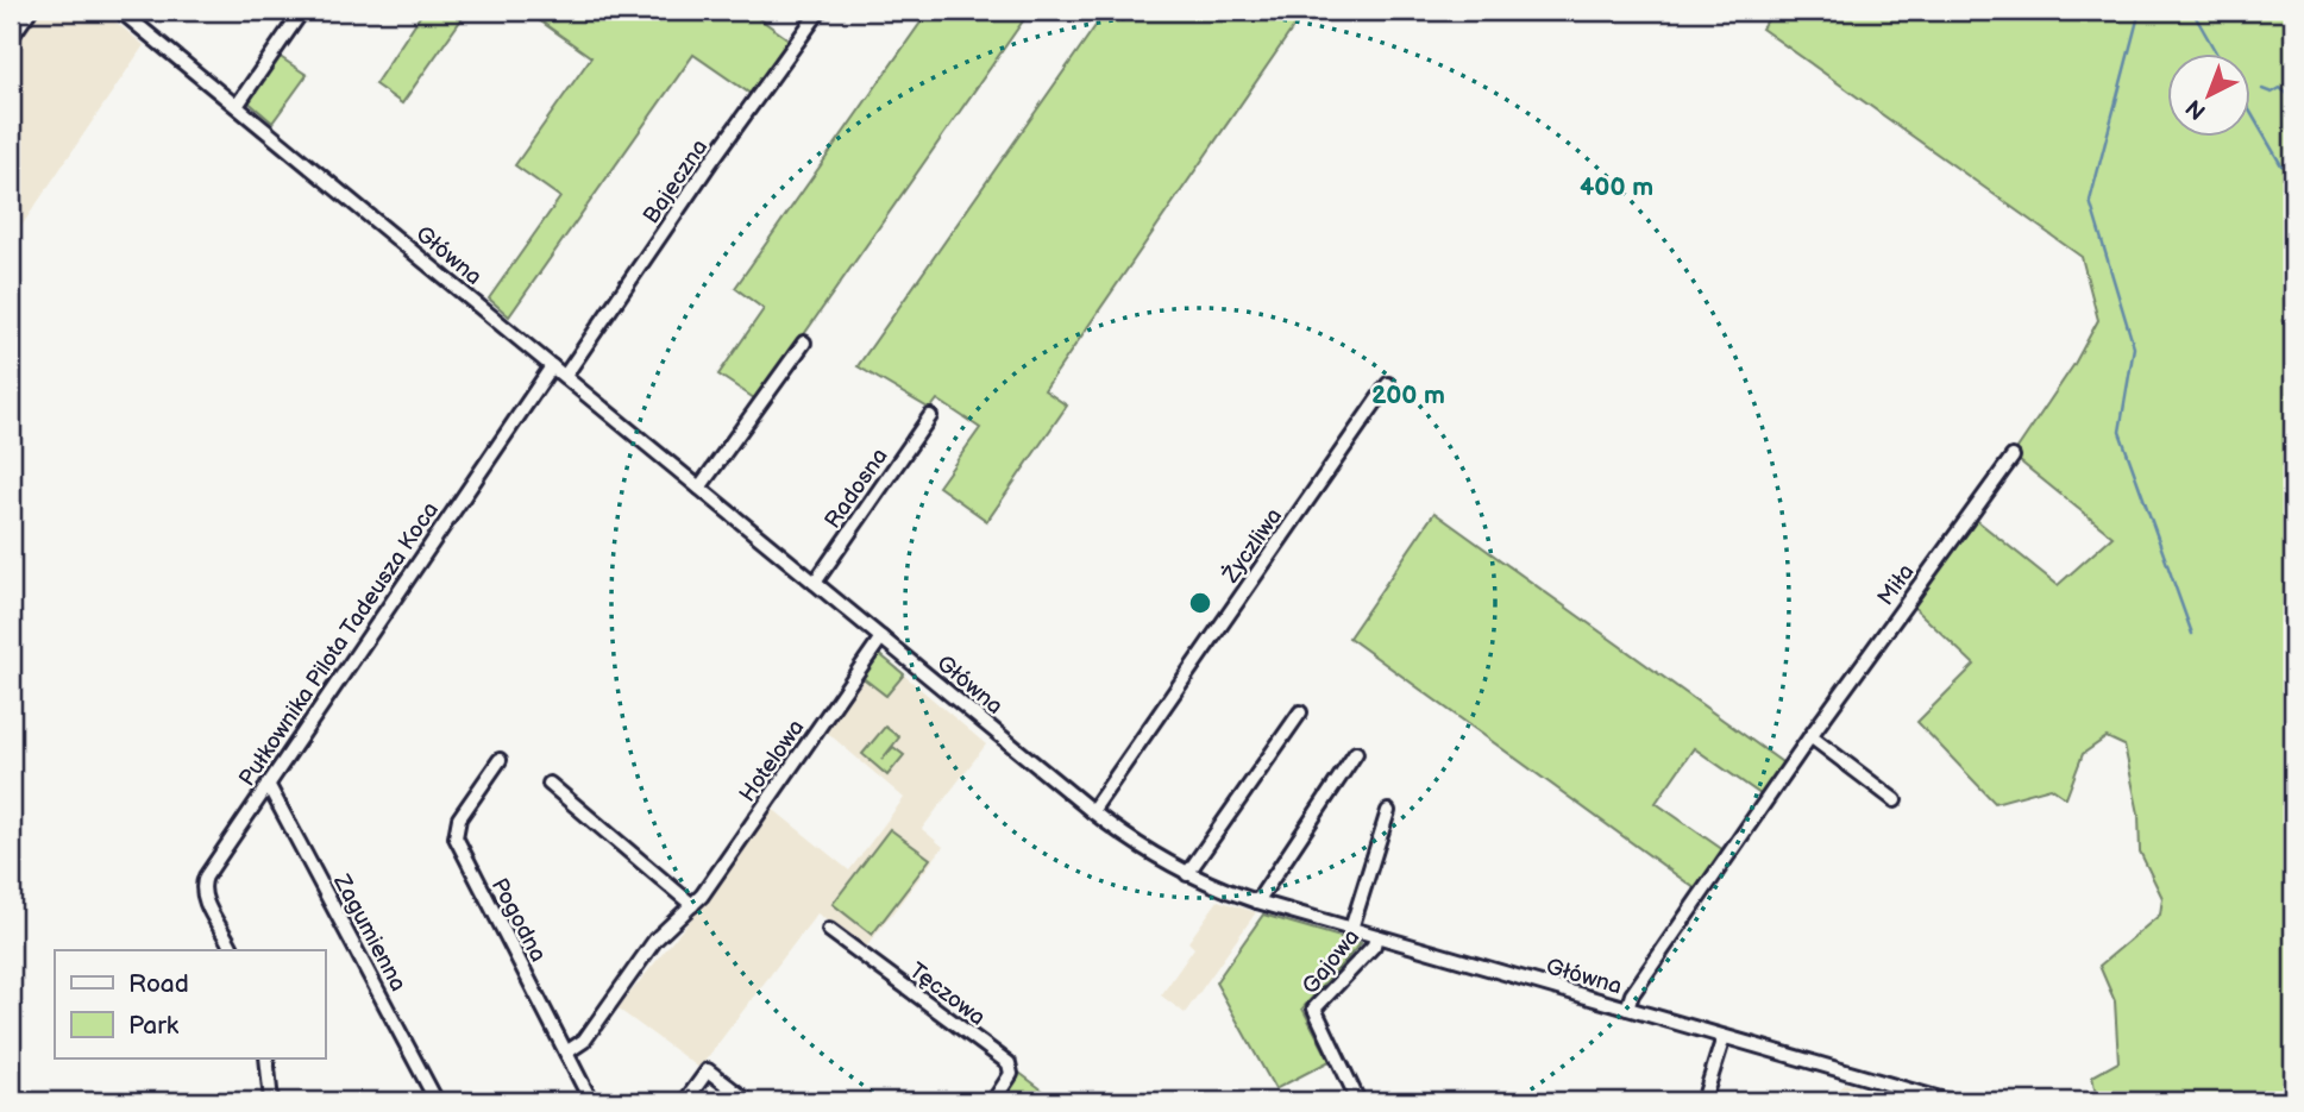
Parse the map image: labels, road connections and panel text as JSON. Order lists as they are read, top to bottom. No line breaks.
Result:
{"streets":{"street":["Bajeczna","Główna","Radosna","Życzliwa","Miła","Pułkownika Pilota Tadeusza Koca","Hotelowa","Pogodna","Zagumienna","Gajowa","Tęczowa"]},"crossings":[["Bajeczna","Główna"],["Główna","Radosna"],["Główna","Życzliwa"],["Główna","Miła"],["Główna","Pułkownika Pilota Tadeusza Koca"],["Główna","Hotelowa"],["Główna","Gajowa"],["Pułkownika Pilota Tadeusza Koca","Zagumienna"],["Hotelowa","Pogodna"]],"legend":["Road","Park"],"north":"bottom left","rings":["400 m","200 m"]}
